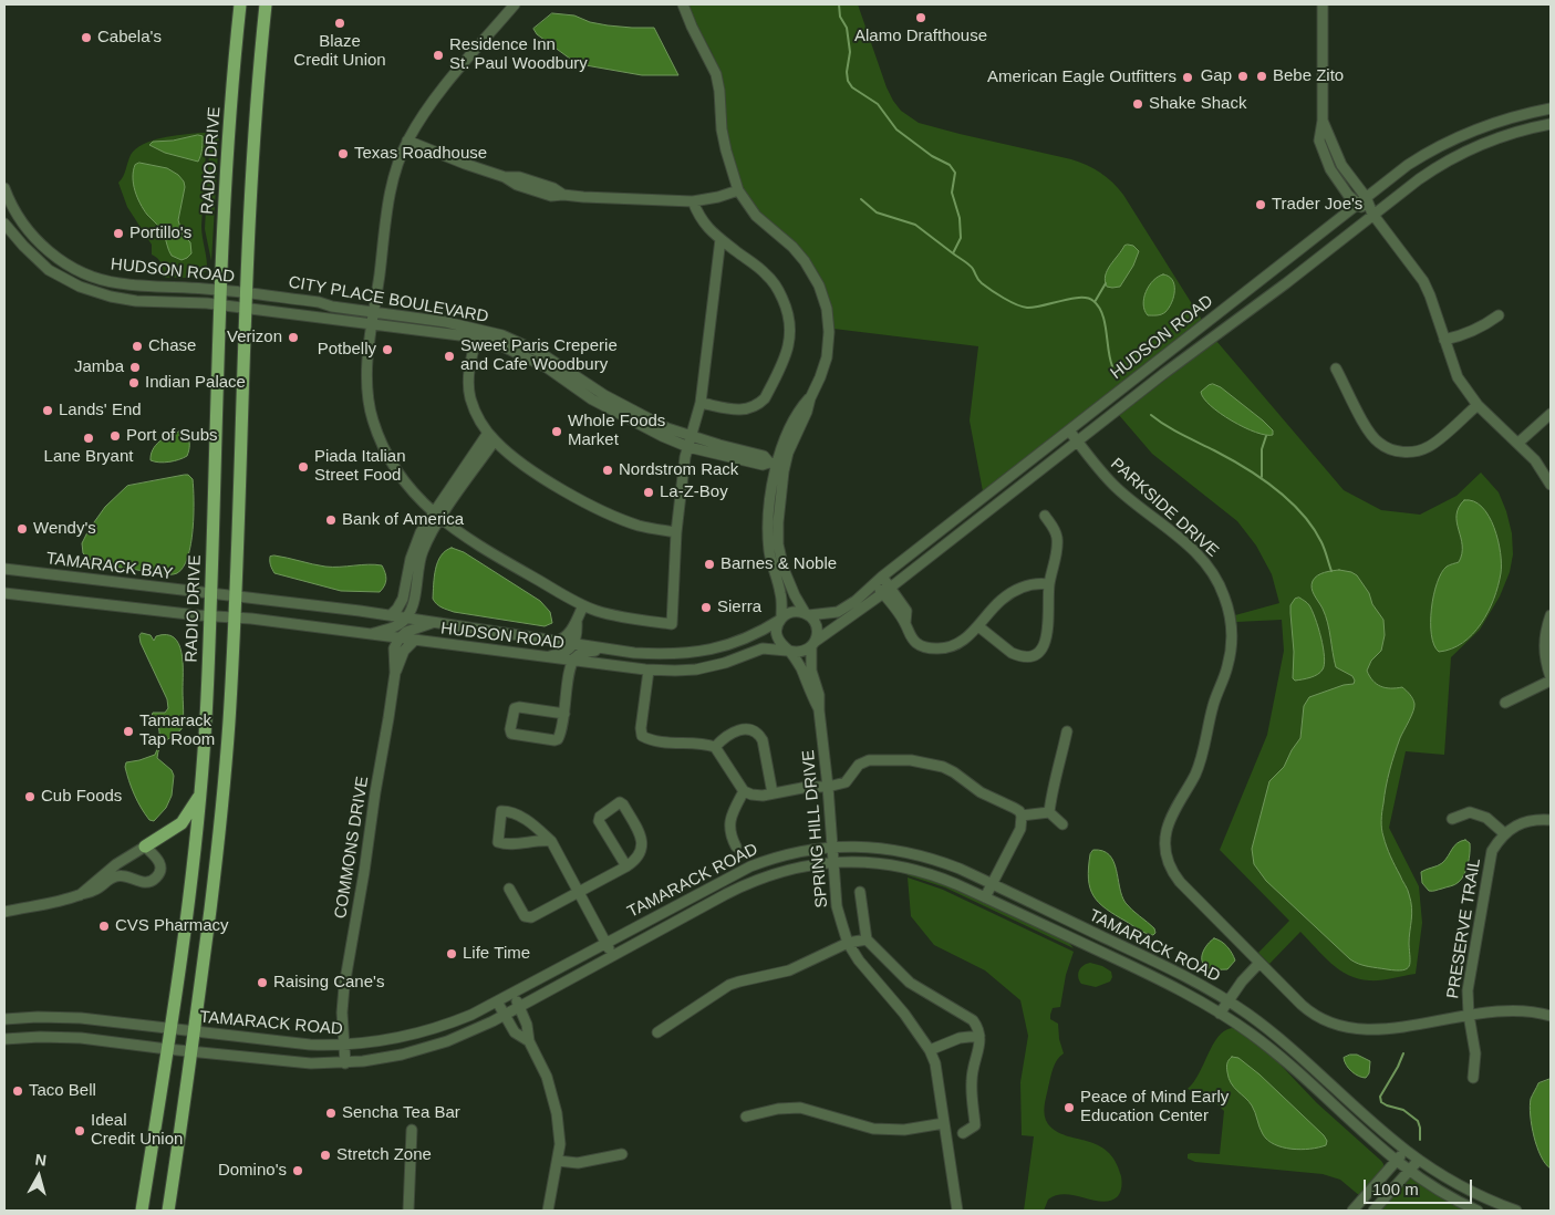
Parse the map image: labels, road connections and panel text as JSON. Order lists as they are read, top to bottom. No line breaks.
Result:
{"streets":{"main road":["RADIO DRIVE"],"street":["HUDSON ROAD","CITY PLACE BOULEVARD","PARKSIDE DRIVE","TAMARACK BAY","SPRING HILL DRIVE","COMMONS DRIVE","TAMARACK ROAD","PRESERVE TRAIL"]},"crossings":[["RADIO DRIVE","HUDSON ROAD"],["RADIO DRIVE","TAMARACK BAY"],["RADIO DRIVE","TAMARACK ROAD"],["HUDSON ROAD","CITY PLACE BOULEVARD"],["HUDSON ROAD","PARKSIDE DRIVE"],["HUDSON ROAD","TAMARACK BAY"],["HUDSON ROAD","SPRING HILL DRIVE"],["HUDSON ROAD","COMMONS DRIVE"],["PARKSIDE DRIVE","PRESERVE TRAIL"],["SPRING HILL DRIVE","TAMARACK ROAD"],["COMMONS DRIVE","TAMARACK ROAD"]],"places":["Alamo Drafthouse","Blaze Credit Union","Cabela's","Residence Inn St. Paul Woodbury","Gap","Bebe Zito","American Eagle Outfitters","Shake Shack","Texas Roadhouse","Trader Joe's","Portillo's","Verizon","Chase","Potbelly","Sweet Paris Creperie and Cafe Woodbury","Jamba","Indian Palace","Lands' End","Whole Foods Market","Port of Subs","Lane Bryant","Piada Italian Street Food","Nordstrom Rack","La-Z-Boy","Bank of America","Wendy's","Barnes & Noble","Sierra","Tamarack Tap Room","Cub Foods","CVS Pharmacy","Life Time","Raising Cane's","Taco Bell","Peace of Mind Early Education Center","Sencha Tea Bar","Ideal Credit Union","Stretch Zone","Domino's"],"scale_bar":"100 m","north":"top"}
